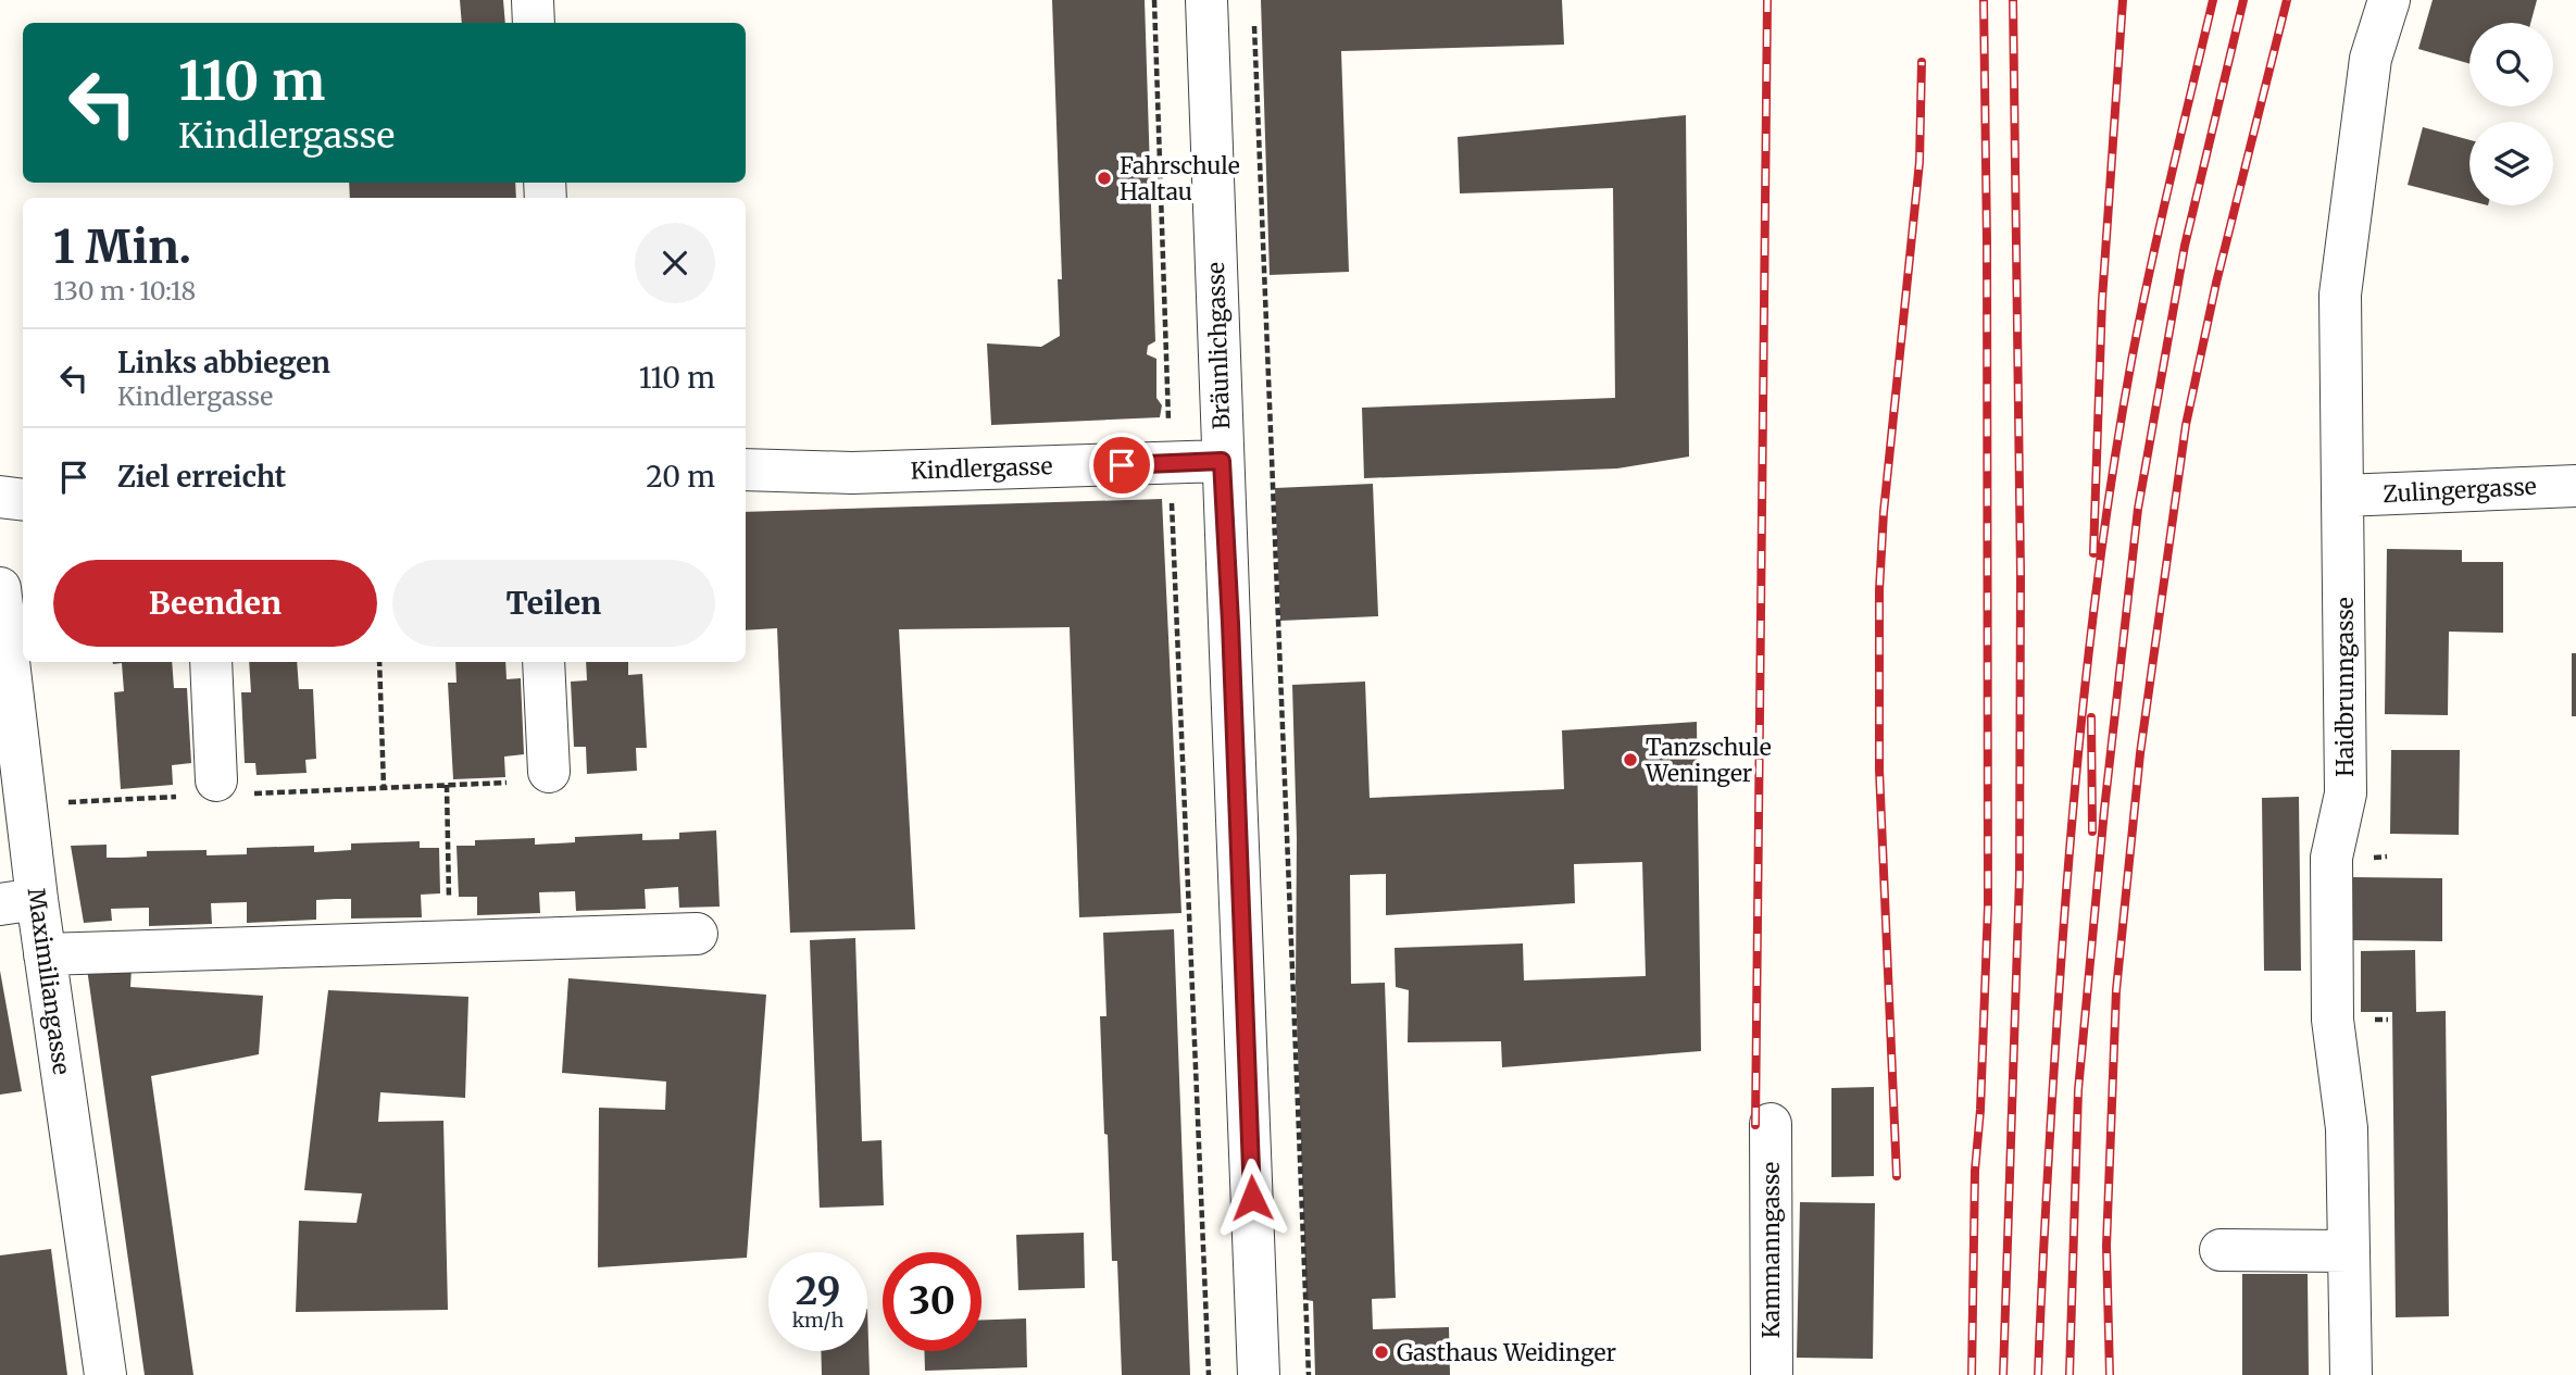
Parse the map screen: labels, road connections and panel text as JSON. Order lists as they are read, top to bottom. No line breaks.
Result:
{"streets":{"street":["Bräunlichgasse","Kindlergasse","Zulingergasse","Haidbrunngasse","Maximiliangasse","Kammanngasse"]},"crossings":[["Bräunlichgasse","Kindlergasse"],["Zulingergasse","Haidbrunngasse"]],"places":["Fahrschule Haltau","Tanzschule Weninger","Gasthaus Weidinger"],"page":{"turn":["110 m","Kindlergasse"],"heading":["1 Min.","130 m · 10:18"],"list":[{"name":"Links abbiegen","note":"Kindlergasse","value":"110 m"},{"name":"Ziel erreicht","value":"20 m"}],"buttons":["Beenden","Teilen"],"speed":"29 km/h","limit":"30"}}
